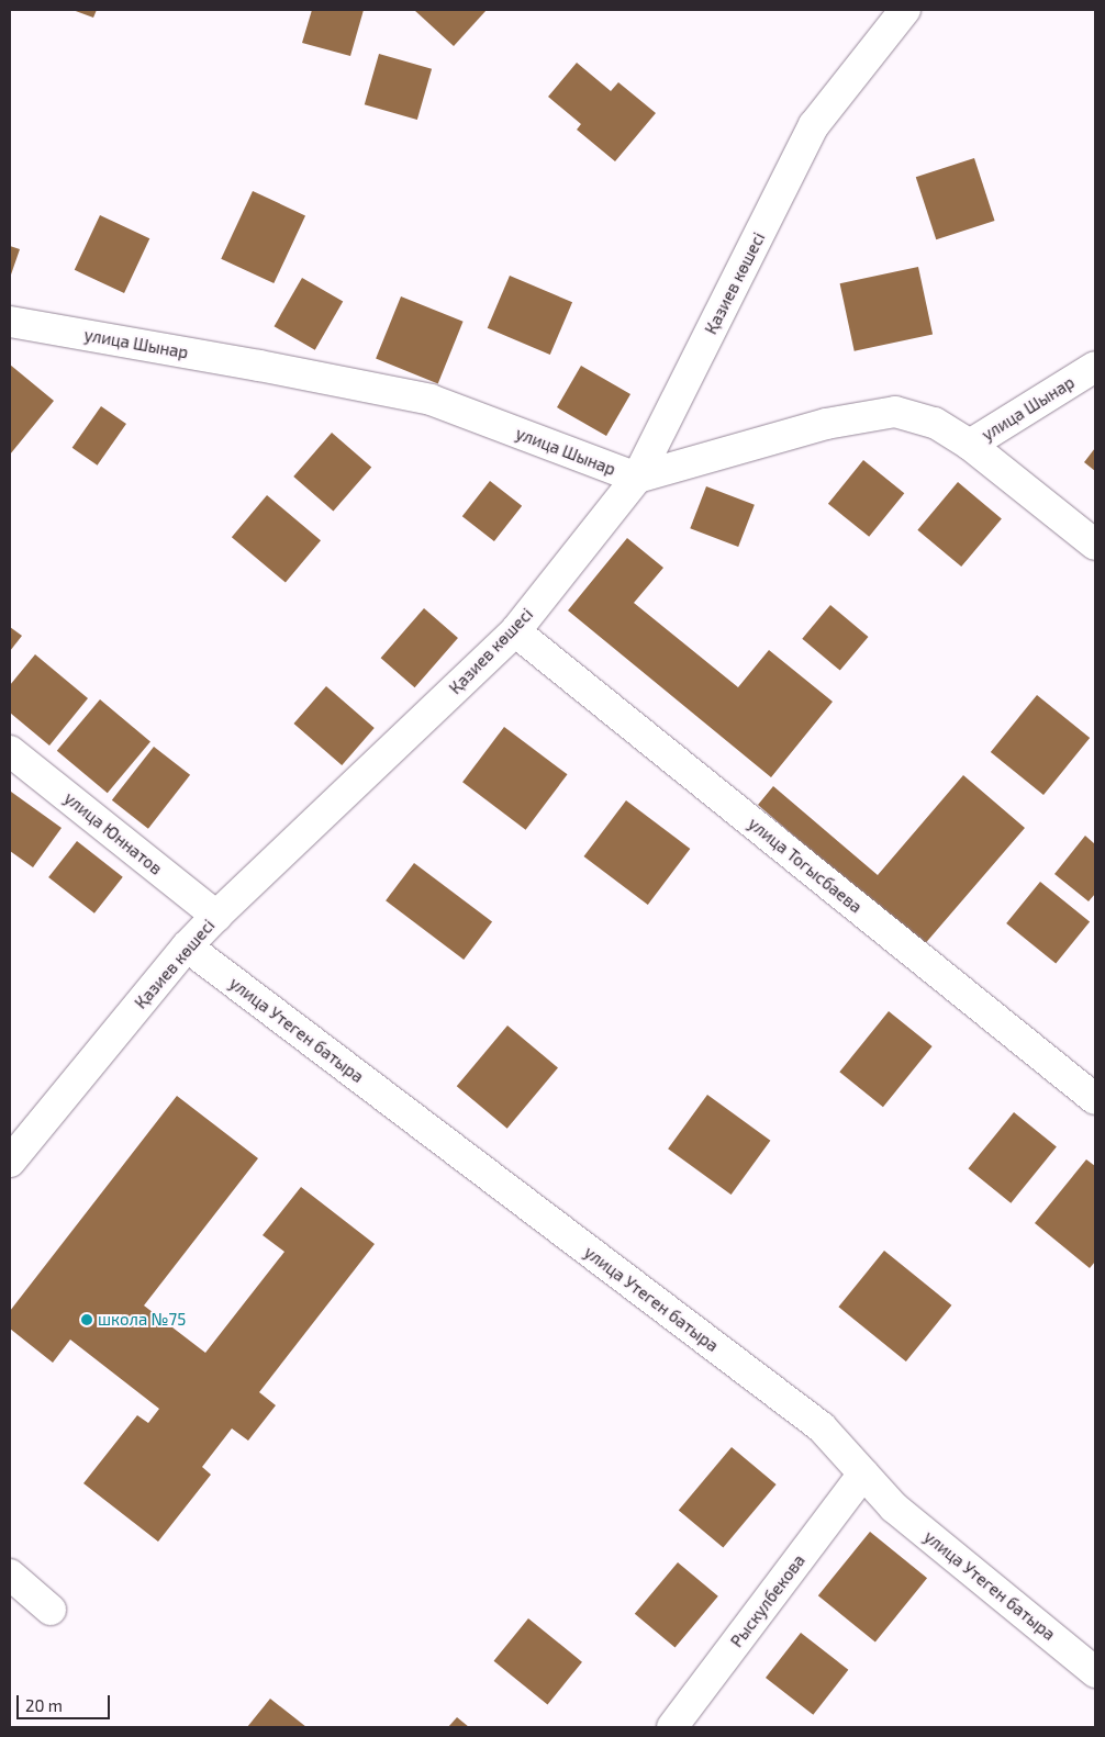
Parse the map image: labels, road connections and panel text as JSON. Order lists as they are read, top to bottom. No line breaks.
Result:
{"streets":{"street":["Қазиев көшесі","улица Шынар","улица Юннатов","улица Тогысбаева","улица Утеген батыра","Рыскулбекова"]},"crossings":[["Қазиев көшесі","улица Шынар"],["Қазиев көшесі","улица Юннатов"],["Қазиев көшесі","улица Тогысбаева"],["Қазиев көшесі","улица Утеген батыра"],["улица Утеген батыра","Рыскулбекова"]],"places":["школа №75"],"scale_bar":"20 m"}
